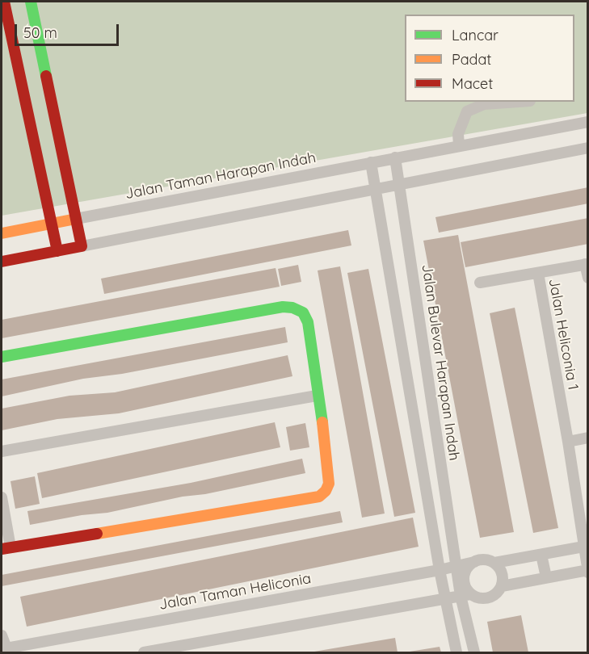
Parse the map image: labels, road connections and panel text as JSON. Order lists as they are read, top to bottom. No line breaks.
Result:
{"streets":{"street":["Jalan Taman Harapan Indah","Jalan Heliconia 1","Jalan Bulevar Harapan Indah","Jalan Taman Heliconia"]},"crossings":[["Jalan Bulevar Harapan Indah","Jalan Taman Heliconia"]],"legend":["Lancar","Padat","Macet"],"scale_bar":"50 m"}
